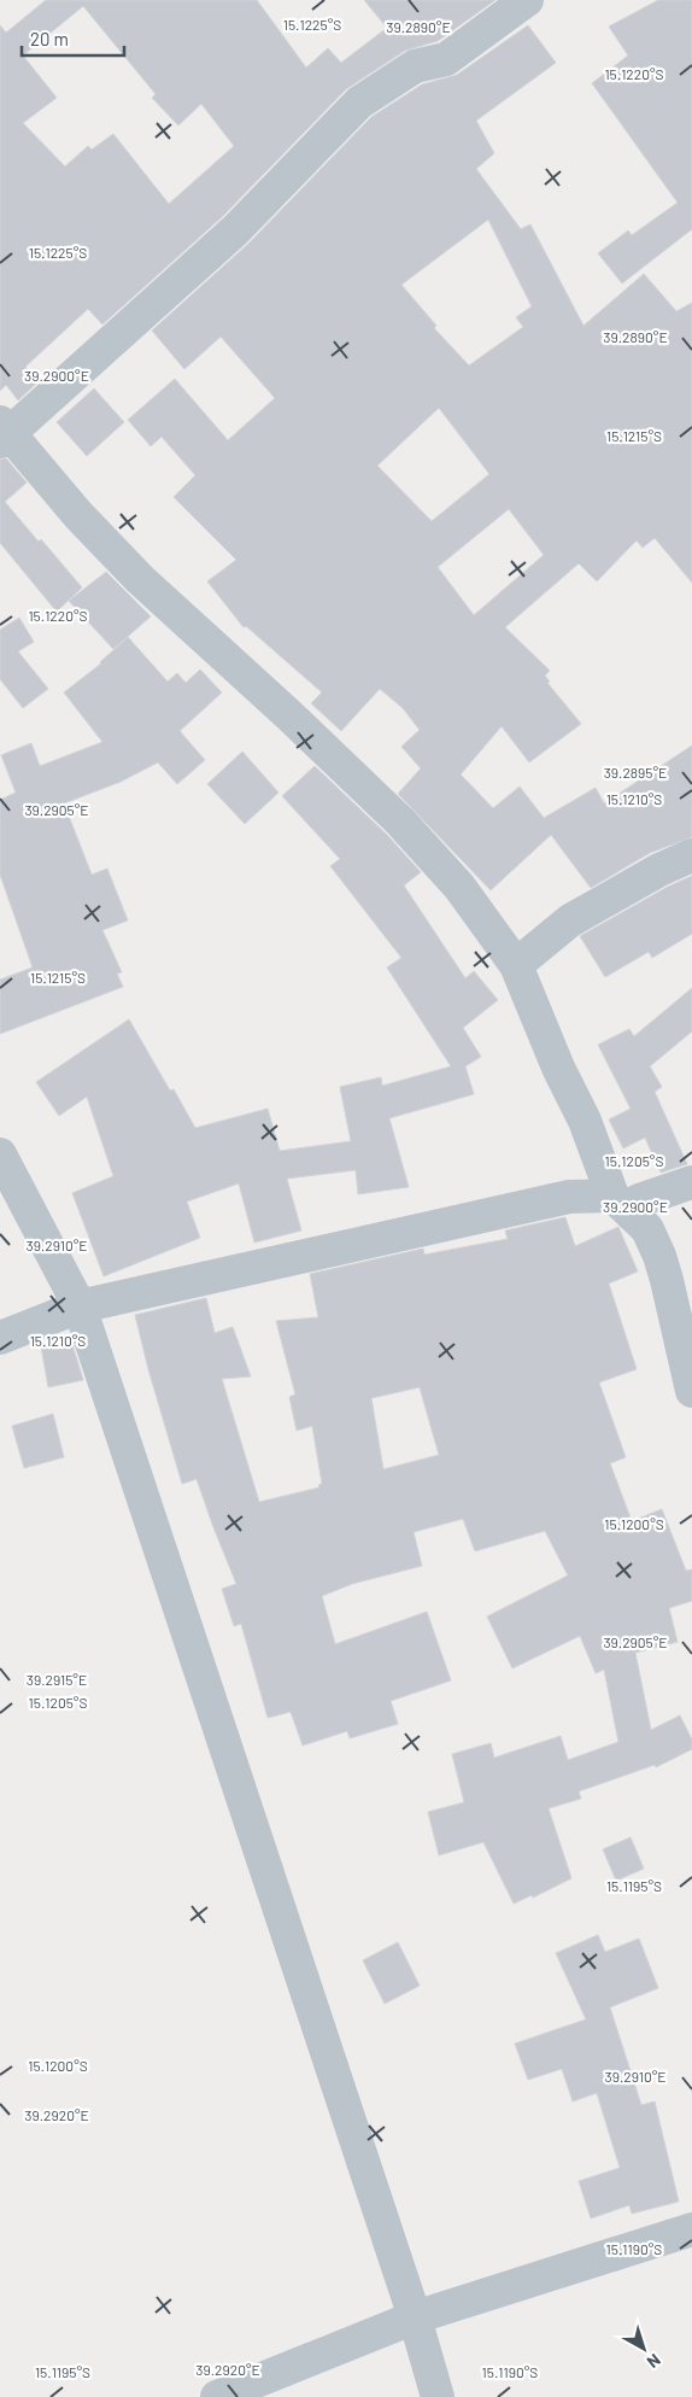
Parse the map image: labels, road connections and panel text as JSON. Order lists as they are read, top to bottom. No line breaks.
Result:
{"scale_bar":"20 m","north":"bottom right","coordinates":["15.1225°S","39.2890°E","15.1220°S","39.2900°E","15.1215°S","39.2895°E","15.1210°S","39.2905°E","15.1205°S","39.2910°E","15.1200°S","39.2915°E","15.1195°S","39.2920°E","15.1190°S"]}
